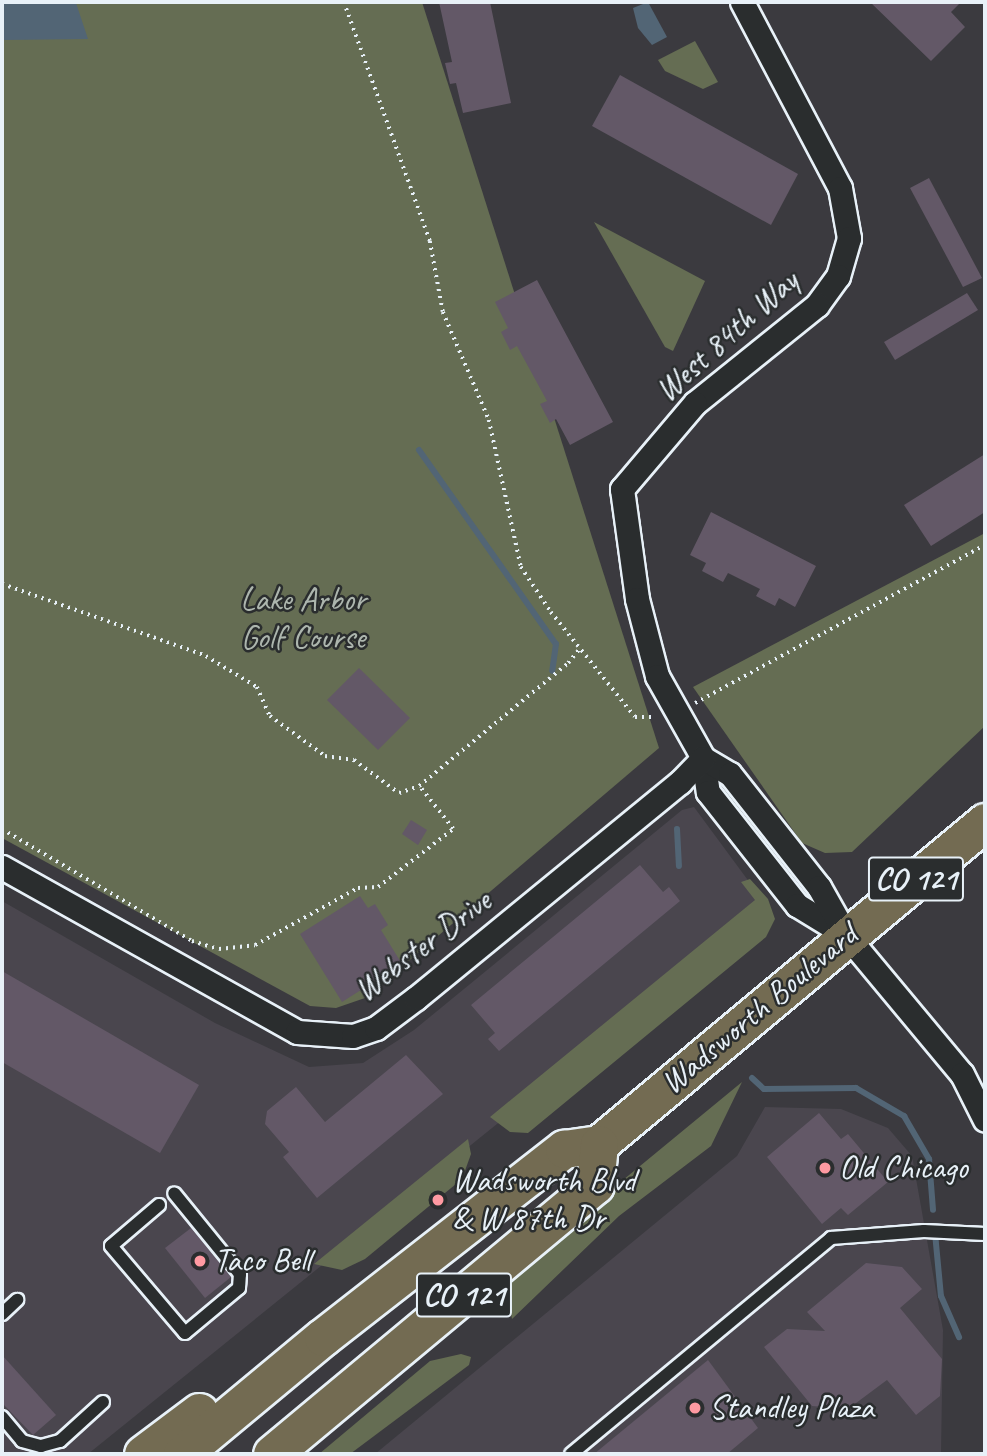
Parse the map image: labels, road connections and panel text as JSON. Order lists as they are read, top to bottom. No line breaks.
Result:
{"streets":{"main road":["CO 121","Wadsworth Boulevard"],"street":["West 84th Way","Webster Drive"]},"crossings":[["West 84th Way","Webster Drive"],["West 84th Way","Wadsworth Boulevard"],["CO 121","Wadsworth Boulevard"]],"parks":["Lake Arbor Golf Course"],"places":["Old Chicago","Wadsworth Blvd & W 87th Dr","Taco Bell","Standley Plaza"]}
